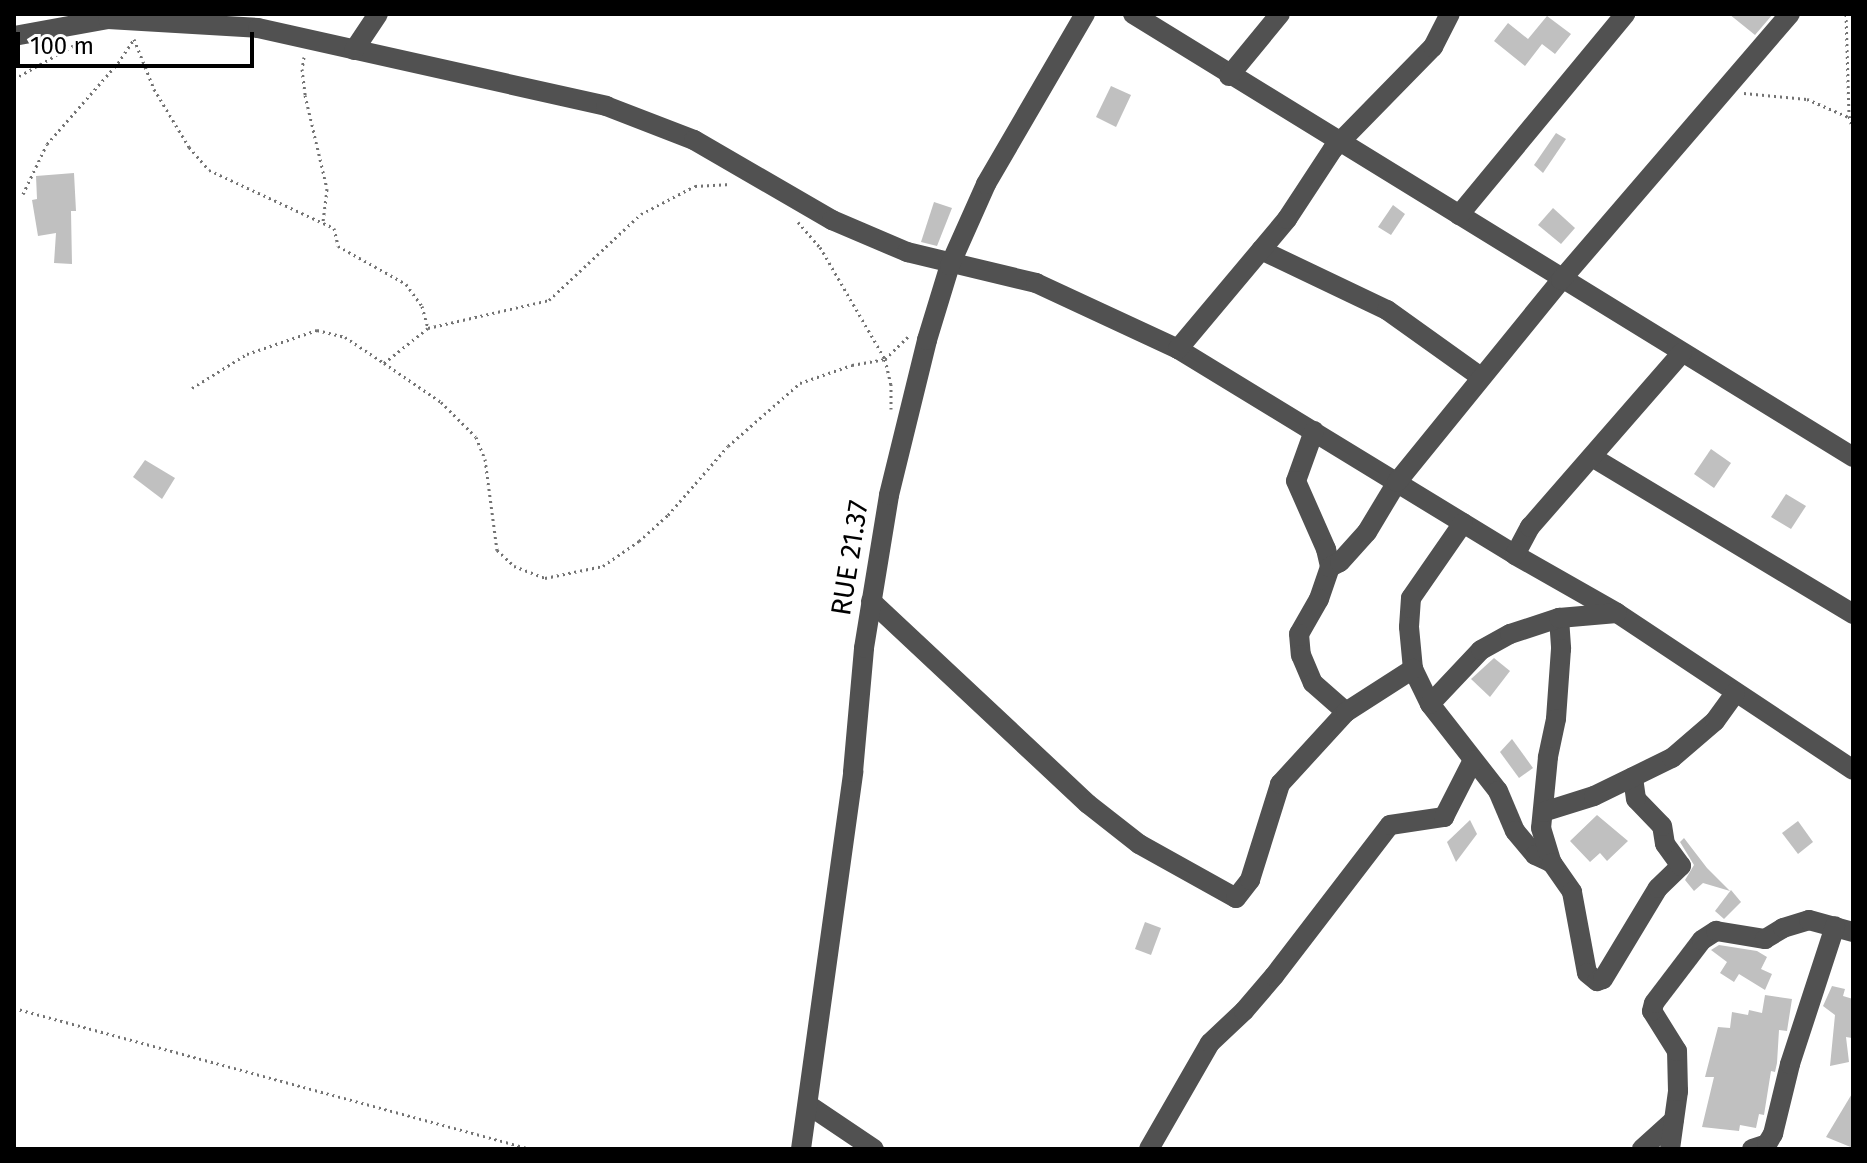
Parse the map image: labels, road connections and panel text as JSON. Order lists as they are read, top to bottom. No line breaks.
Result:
{"streets":{"street":["RUE 21.37"]},"scale_bar":"100 m"}
